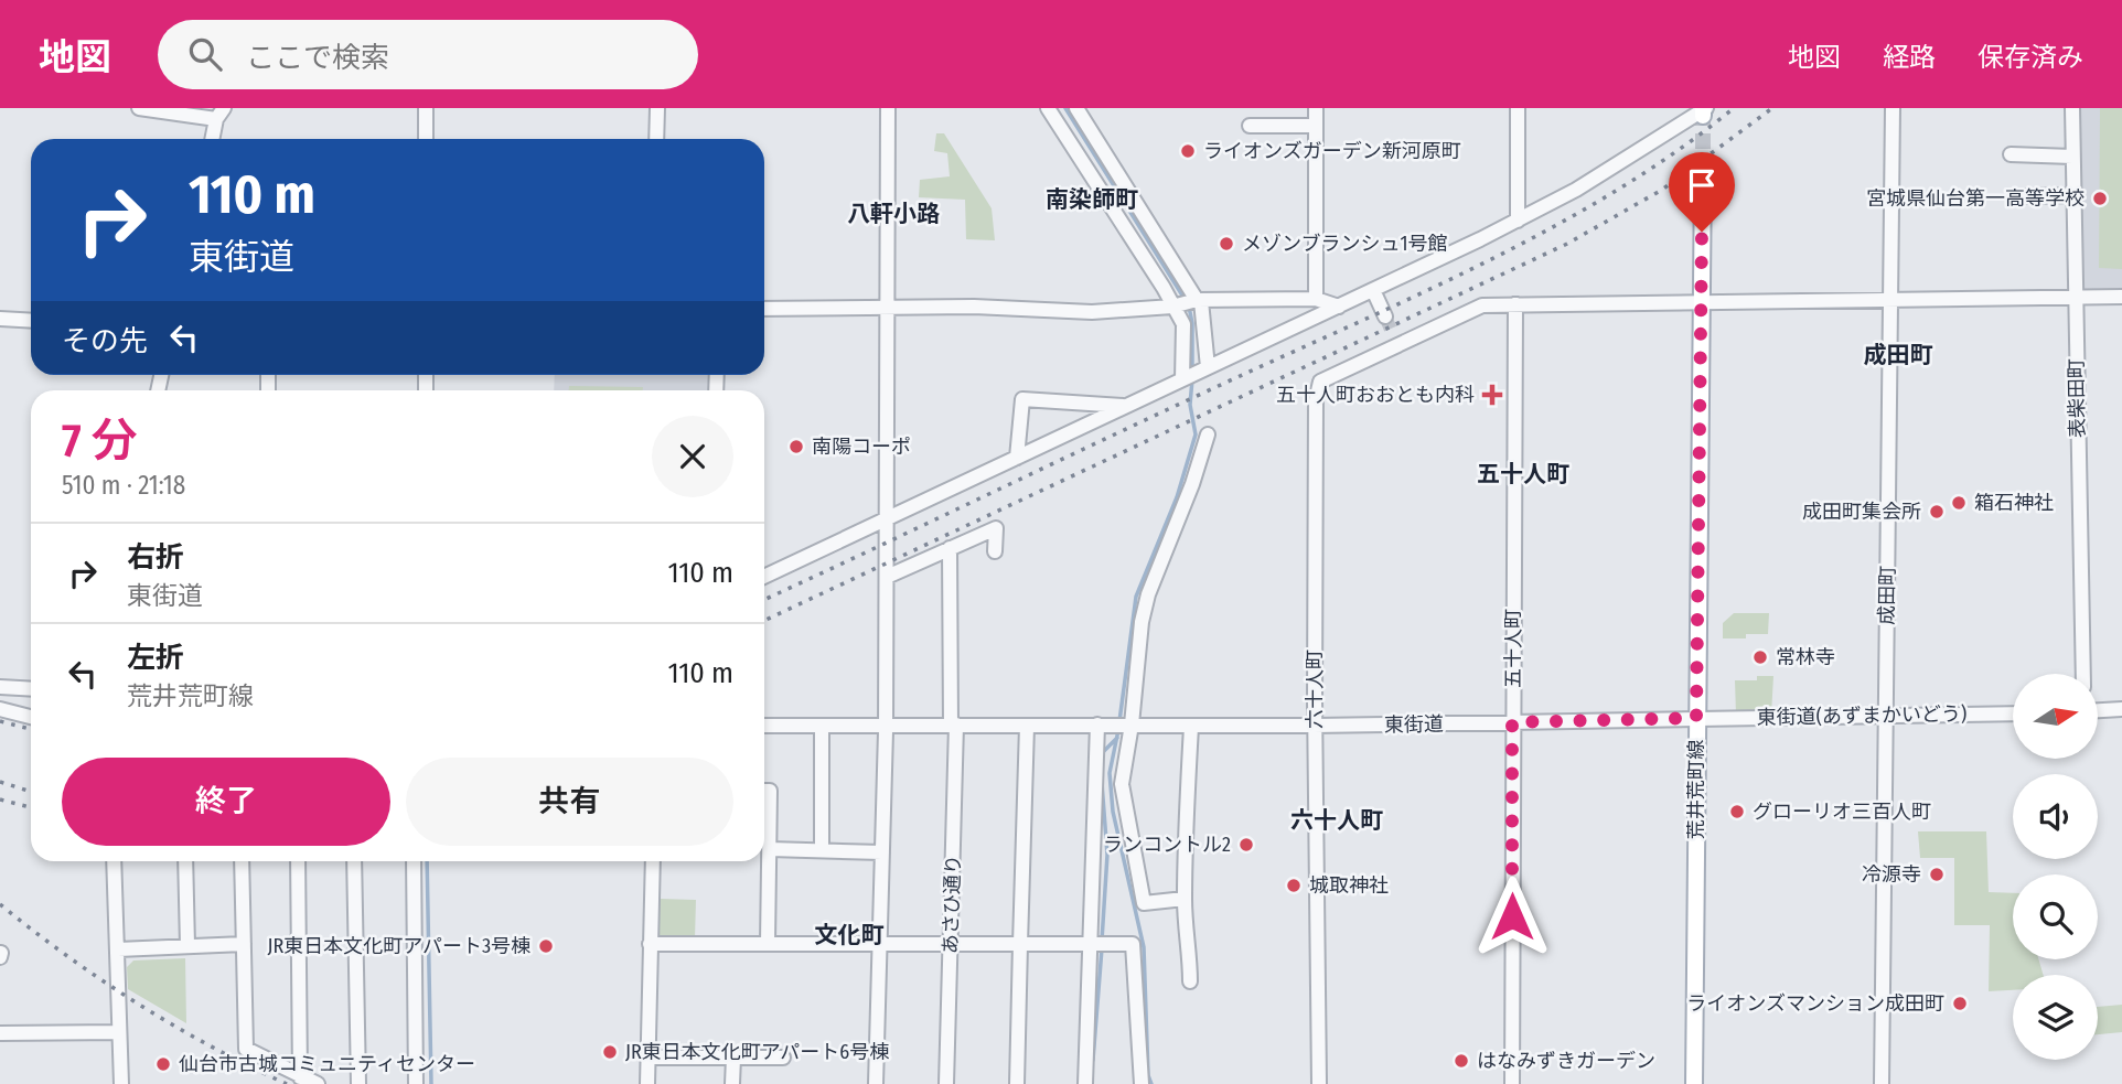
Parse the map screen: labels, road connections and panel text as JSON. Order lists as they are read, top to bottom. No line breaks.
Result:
{"streets":{"main road":["荒井荒町線"],"street":["表柴田町","成田町","五十人町","六十人町","東街道(あずまかいどう)","東街道","あさひ通り"]},"crossings":[["成田町","東街道(あずまかいどう)"],["五十人町","六十人町"],["五十人町","東街道"],["六十人町","東街道"],["東街道(あずまかいどう)","東街道"],["東街道(あずまかいどう)","荒井荒町線"],["東街道","荒井荒町線"]],"districts":["南染師町","八軒小路","成田町","五十人町","六十人町","文化町"],"places":{"other":["ライオンズガーデン新河原町","宮城県仙台第一高等学校","メゾンブランシュ1号館","南陽コーポ","箱石神社","成田町集会所","常林寺","グローリオ三百人町","ランコントル2","冷源寺","城取神社","JR東日本文化町アパート3号棟","ライオンズマンション成田町","JR東日本文化町アパート6号棟","はなみずきガーデン","仙台市古城コミュニティセンター"],"health":["五十人町おおとも内科"]},"north":"right","page":{"header":"地図","search":"ここで検索","nav":["地図","経路","保存済み"],"turn":["110 m","東街道"],"then":"その先","heading":["7 分","510 m · 21:18"],"list":[{"name":"右折","note":"東街道","value":"110 m"},{"name":"左折","note":"荒井荒町線","value":"110 m"}],"buttons":["終了","共有"]}}
